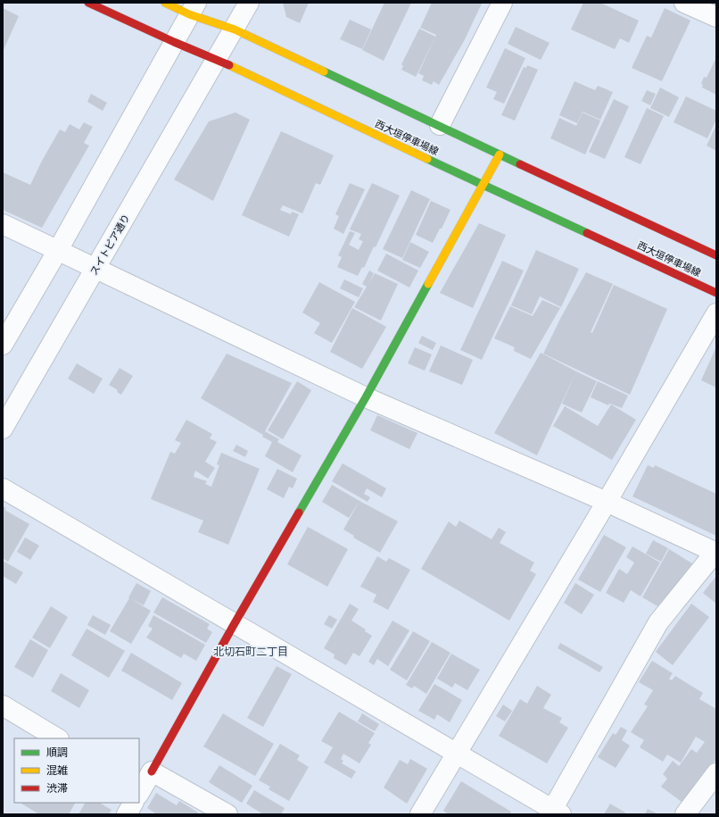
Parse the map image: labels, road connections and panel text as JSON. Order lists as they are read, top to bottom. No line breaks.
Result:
{"streets":{"main road":["西大垣停車場線"],"street":["スイトピア通り"]},"crossings":[["西大垣停車場線","スイトピア通り"]],"districts":["北切石町二丁目"],"legend":["順調","混雑","渋滞"]}
